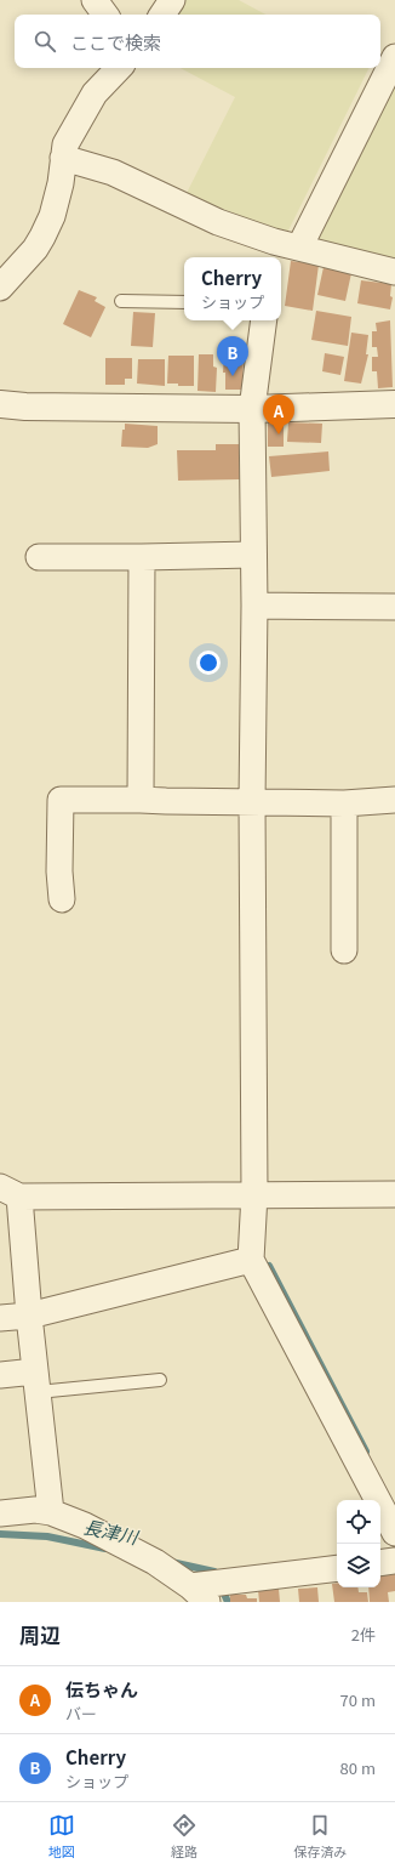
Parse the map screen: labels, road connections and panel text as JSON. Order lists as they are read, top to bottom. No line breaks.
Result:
{"water":["長津川"],"page":{"search":"ここで検索","popup":["Cherry","ショップ"],"pins":["B","A"],"heading":["周辺","2件"],"list":[{"mark":"A","name":"伝ちゃん","note":"バー","value":"70 m"},{"mark":"B","name":"Cherry","note":"ショップ","value":"80 m"}],"nav":["地図","経路","保存済み"]}}
